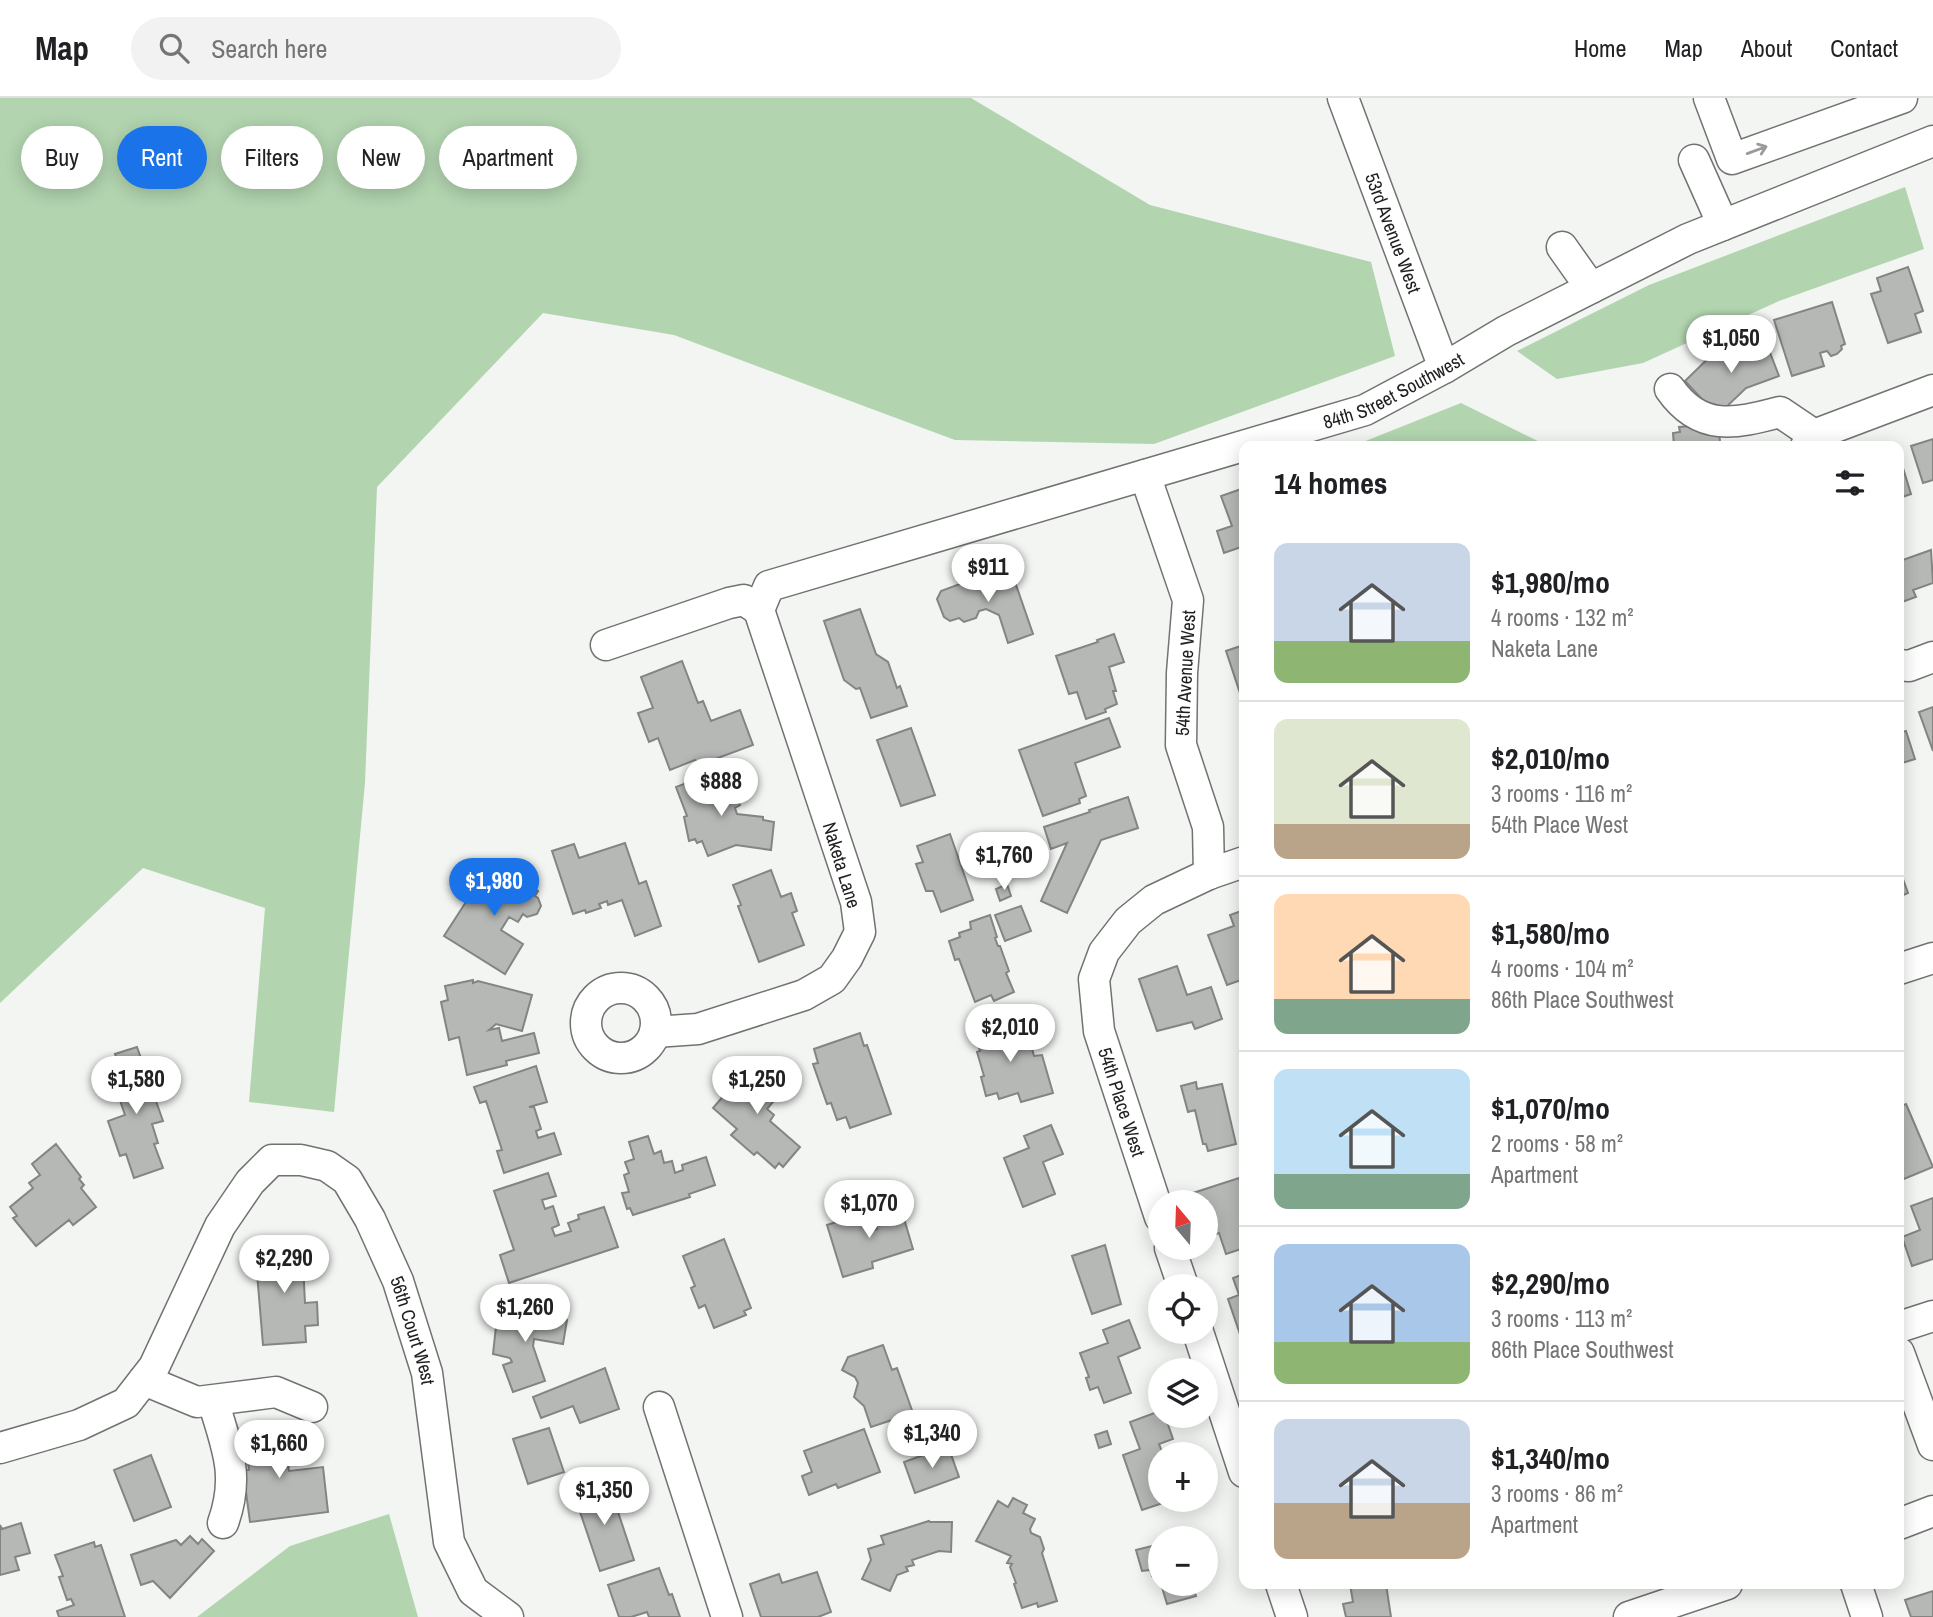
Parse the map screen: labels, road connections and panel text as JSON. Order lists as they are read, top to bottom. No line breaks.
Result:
{"streets":{"street":["53rd Avenue West","84th Street Southwest","54th Avenue West","Naketa Lane","54th Place West","56th Court West"]},"crossings":[["53rd Avenue West","84th Street Southwest"],["84th Street Southwest","54th Avenue West"],["84th Street Southwest","Naketa Lane"],["54th Avenue West","54th Place West"]],"north":"top","page":{"header":"Map","search":"Search here","nav":["Home","Map","About","Contact"],"chip":["Buy","Rent","Filters","New","Apartment"],"price":["$1,050","$911","$888","$1,760","$1,980","$2,010","$1,580","$1,250","$1,070","$2,290","$1,260","$1,340","$1,660","$1,350"],"heading":"14 homes","list":[{"name":"$1,980/mo","note":"4 rooms · 132 m² · Naketa Lane"},{"name":"$2,010/mo","note":"3 rooms · 116 m² · 54th Place West"},{"name":"$1,580/mo","note":"4 rooms · 104 m² · 86th Place Southwest"},{"name":"$1,070/mo","note":"2 rooms · 58 m² · Apartment"},{"name":"$2,290/mo","note":"3 rooms · 113 m² · 86th Place Southwest"},{"name":"$1,340/mo","note":"3 rooms · 86 m² · Apartment"}],"map_buttons":["+","−"]}}
